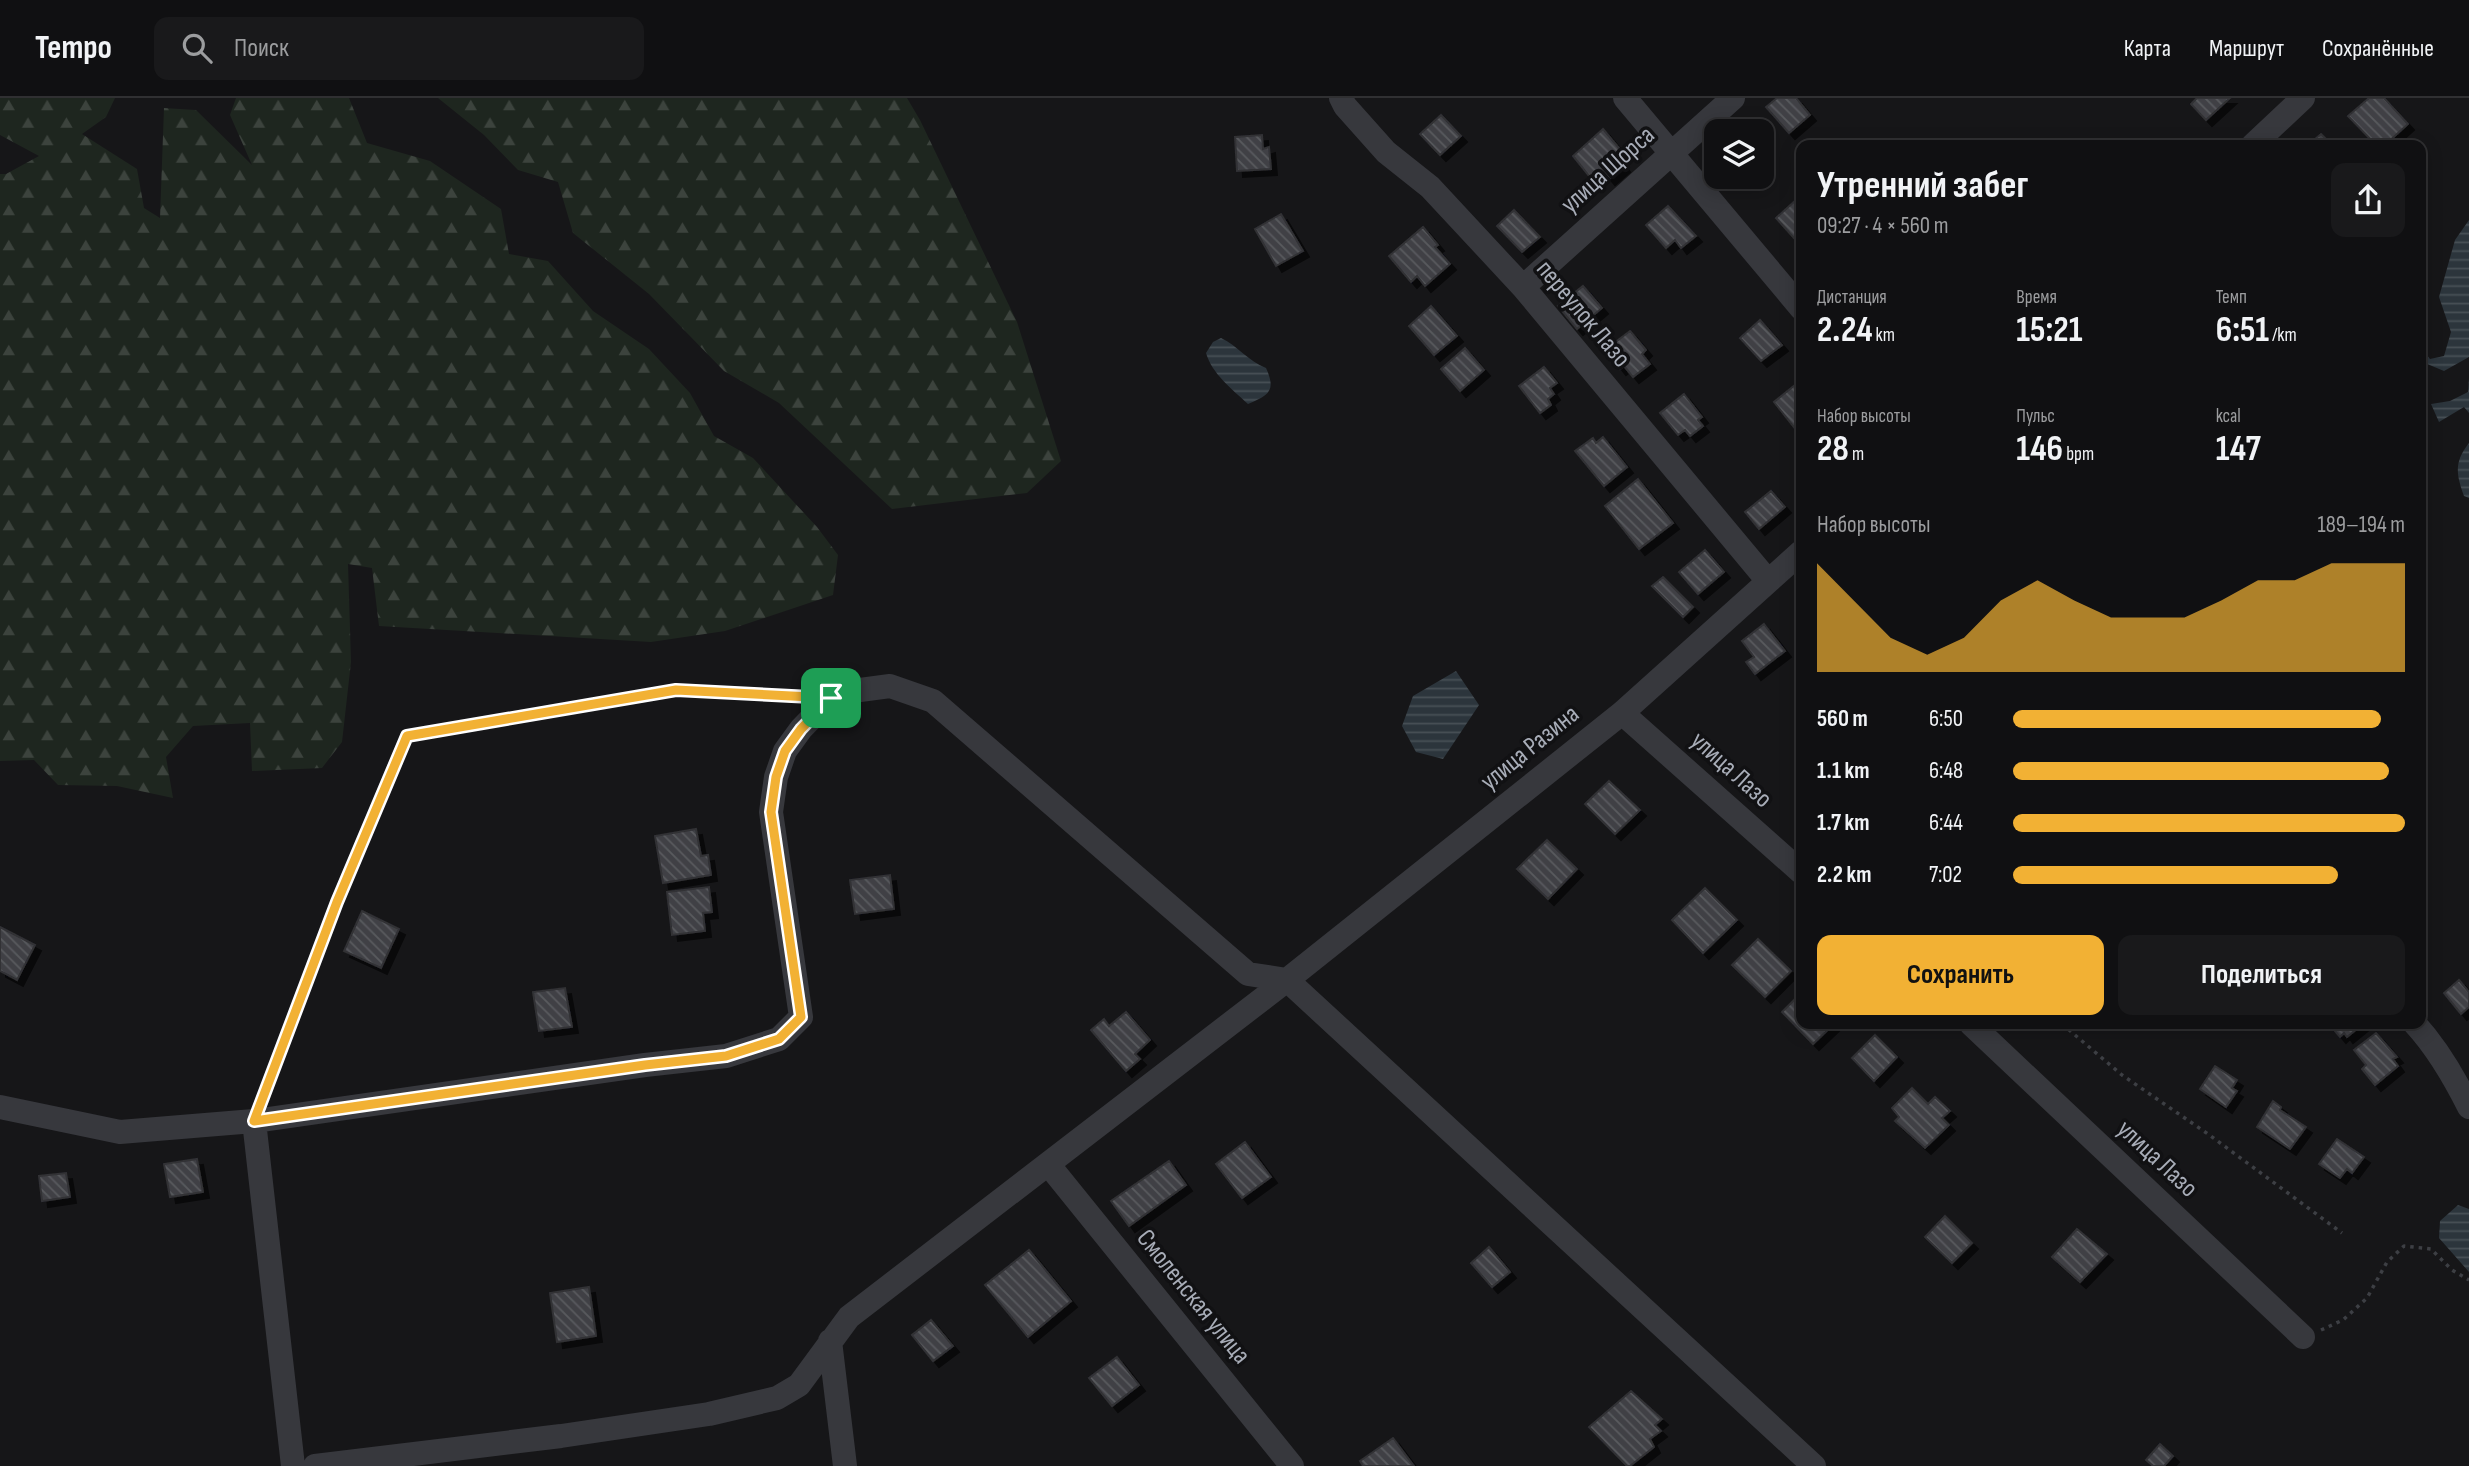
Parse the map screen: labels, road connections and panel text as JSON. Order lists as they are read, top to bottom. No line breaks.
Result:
{"streets":{"street":["улица Щорса","переулок Лазо","улица Разина","улица Лазо","Смоленская улица"]},"crossings":[["улица Щорса","переулок Лазо"],["переулок Лазо","улица Разина"],["улица Разина","улица Лазо"],["улица Разина","Смоленская улица"]],"page":{"header":"Tempo","search":"Поиск","nav":["Карта","Маршрут","Сохранённые"],"heading":["Утренний забег","09:27 · 4 × 560 m"],"stats":[["Дистанция","2.24 km"],["Время","15:21"],["Темп","6:51 /km"],["Набор высоты","28 m"],["Пульс","146 bpm"],["kcal","147"]],"chart":["Набор высоты","189–194 m"],"list":[{"name":"560 m","note":"6:50"},{"name":"1.1 km","note":"6:48"},{"name":"1.7 km","note":"6:44"},{"name":"2.2 km","note":"7:02"}],"buttons":["Сохранить","Поделиться"]}}
